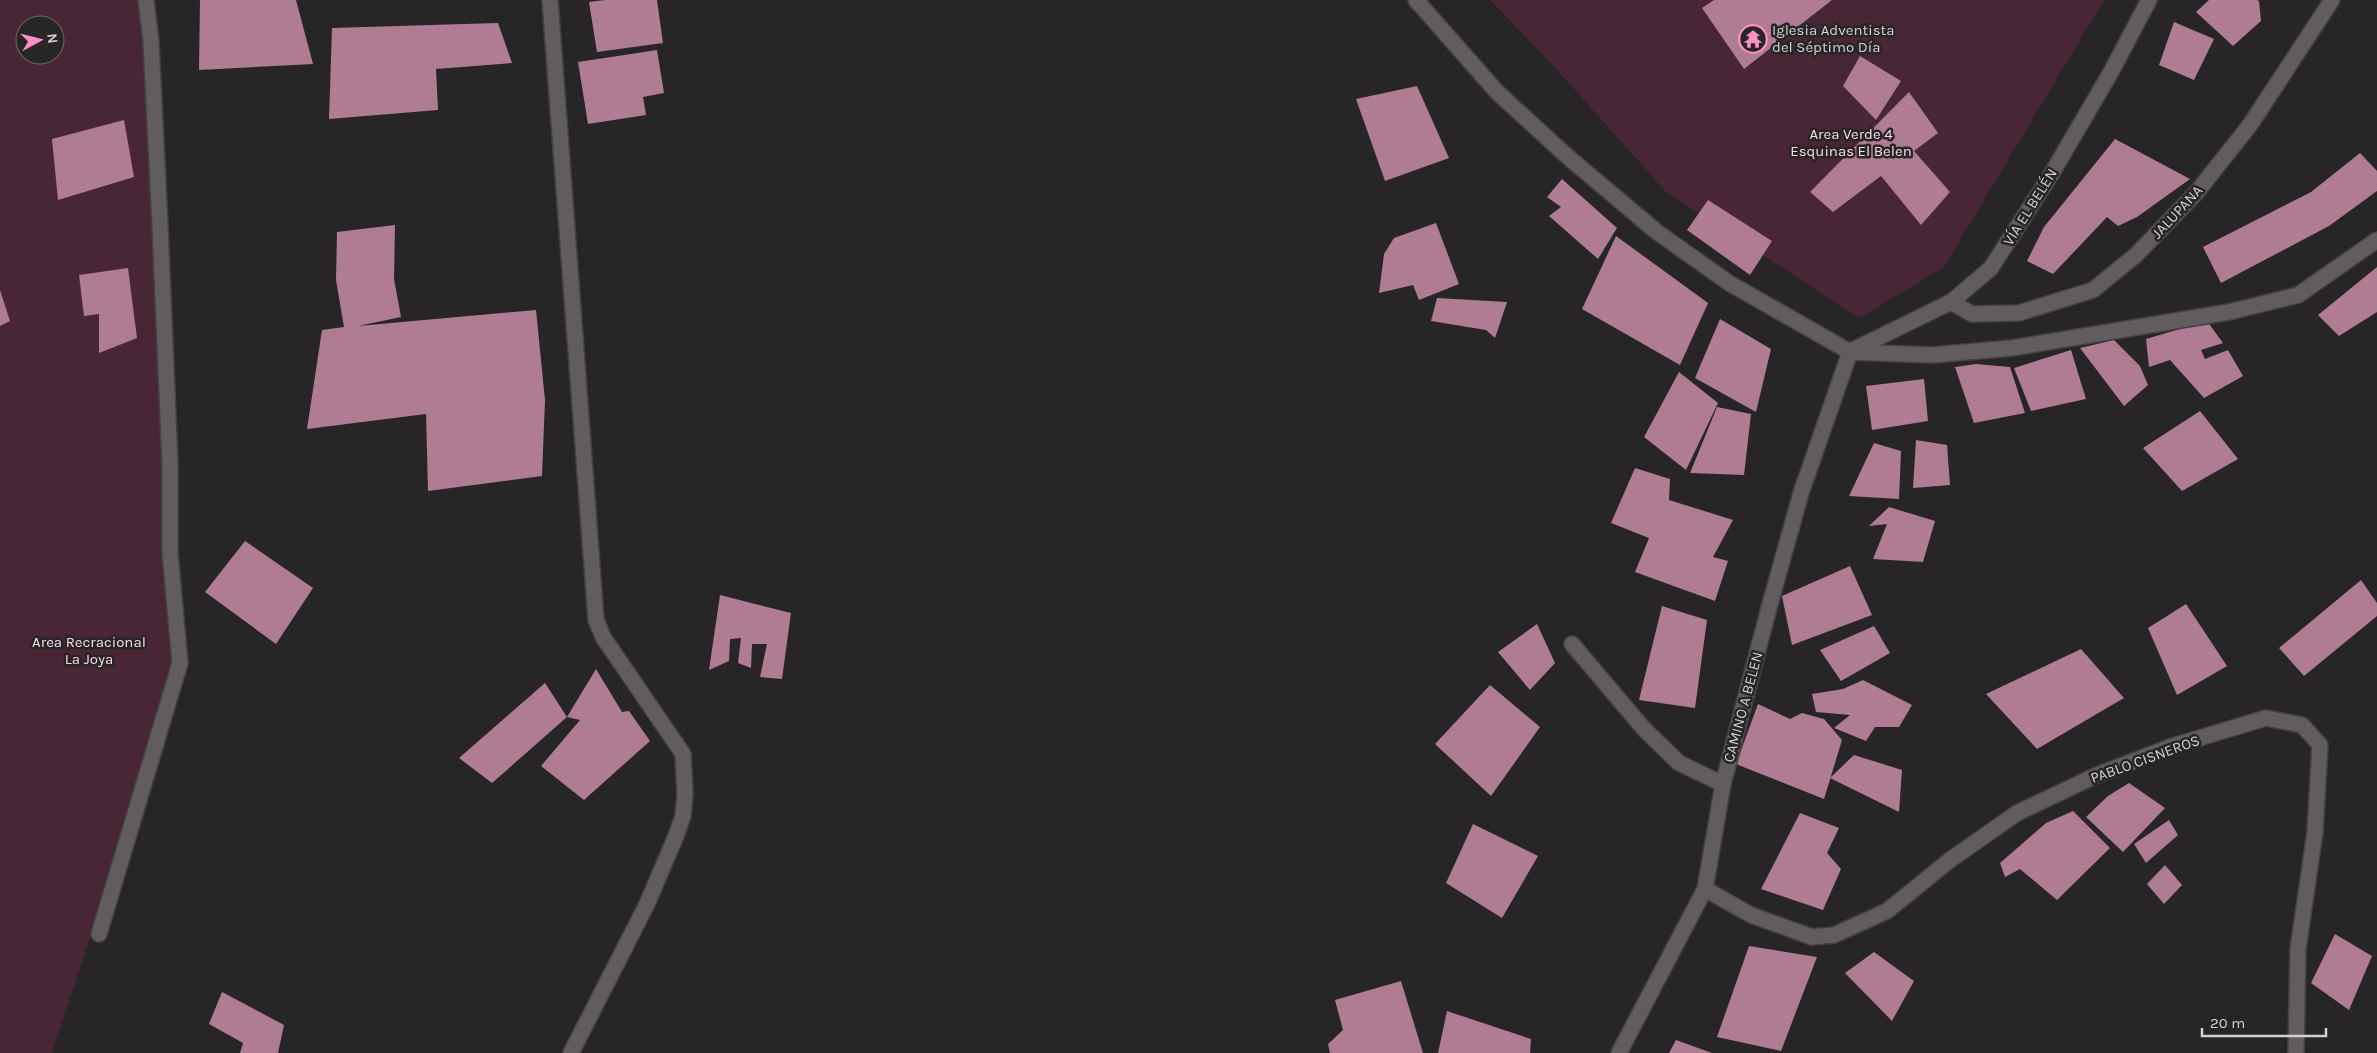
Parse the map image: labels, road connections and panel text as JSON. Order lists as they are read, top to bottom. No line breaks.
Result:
{"streets":{"street":["VÍA EL BELÉN","JALUPANA","CAMINO A BELEN","PABLO CISNEROS"]},"crossings":[["VÍA EL BELÉN","JALUPANA"],["VÍA EL BELÉN","CAMINO A BELEN"],["CAMINO A BELEN","PABLO CISNEROS"]],"parks":["Area Verde 4 Esquinas El Belen","Area Recracional La Joya"],"places":{"temple":["Iglesia Adventista del Séptimo Día"]},"scale_bar":"20 m","north":"right"}
